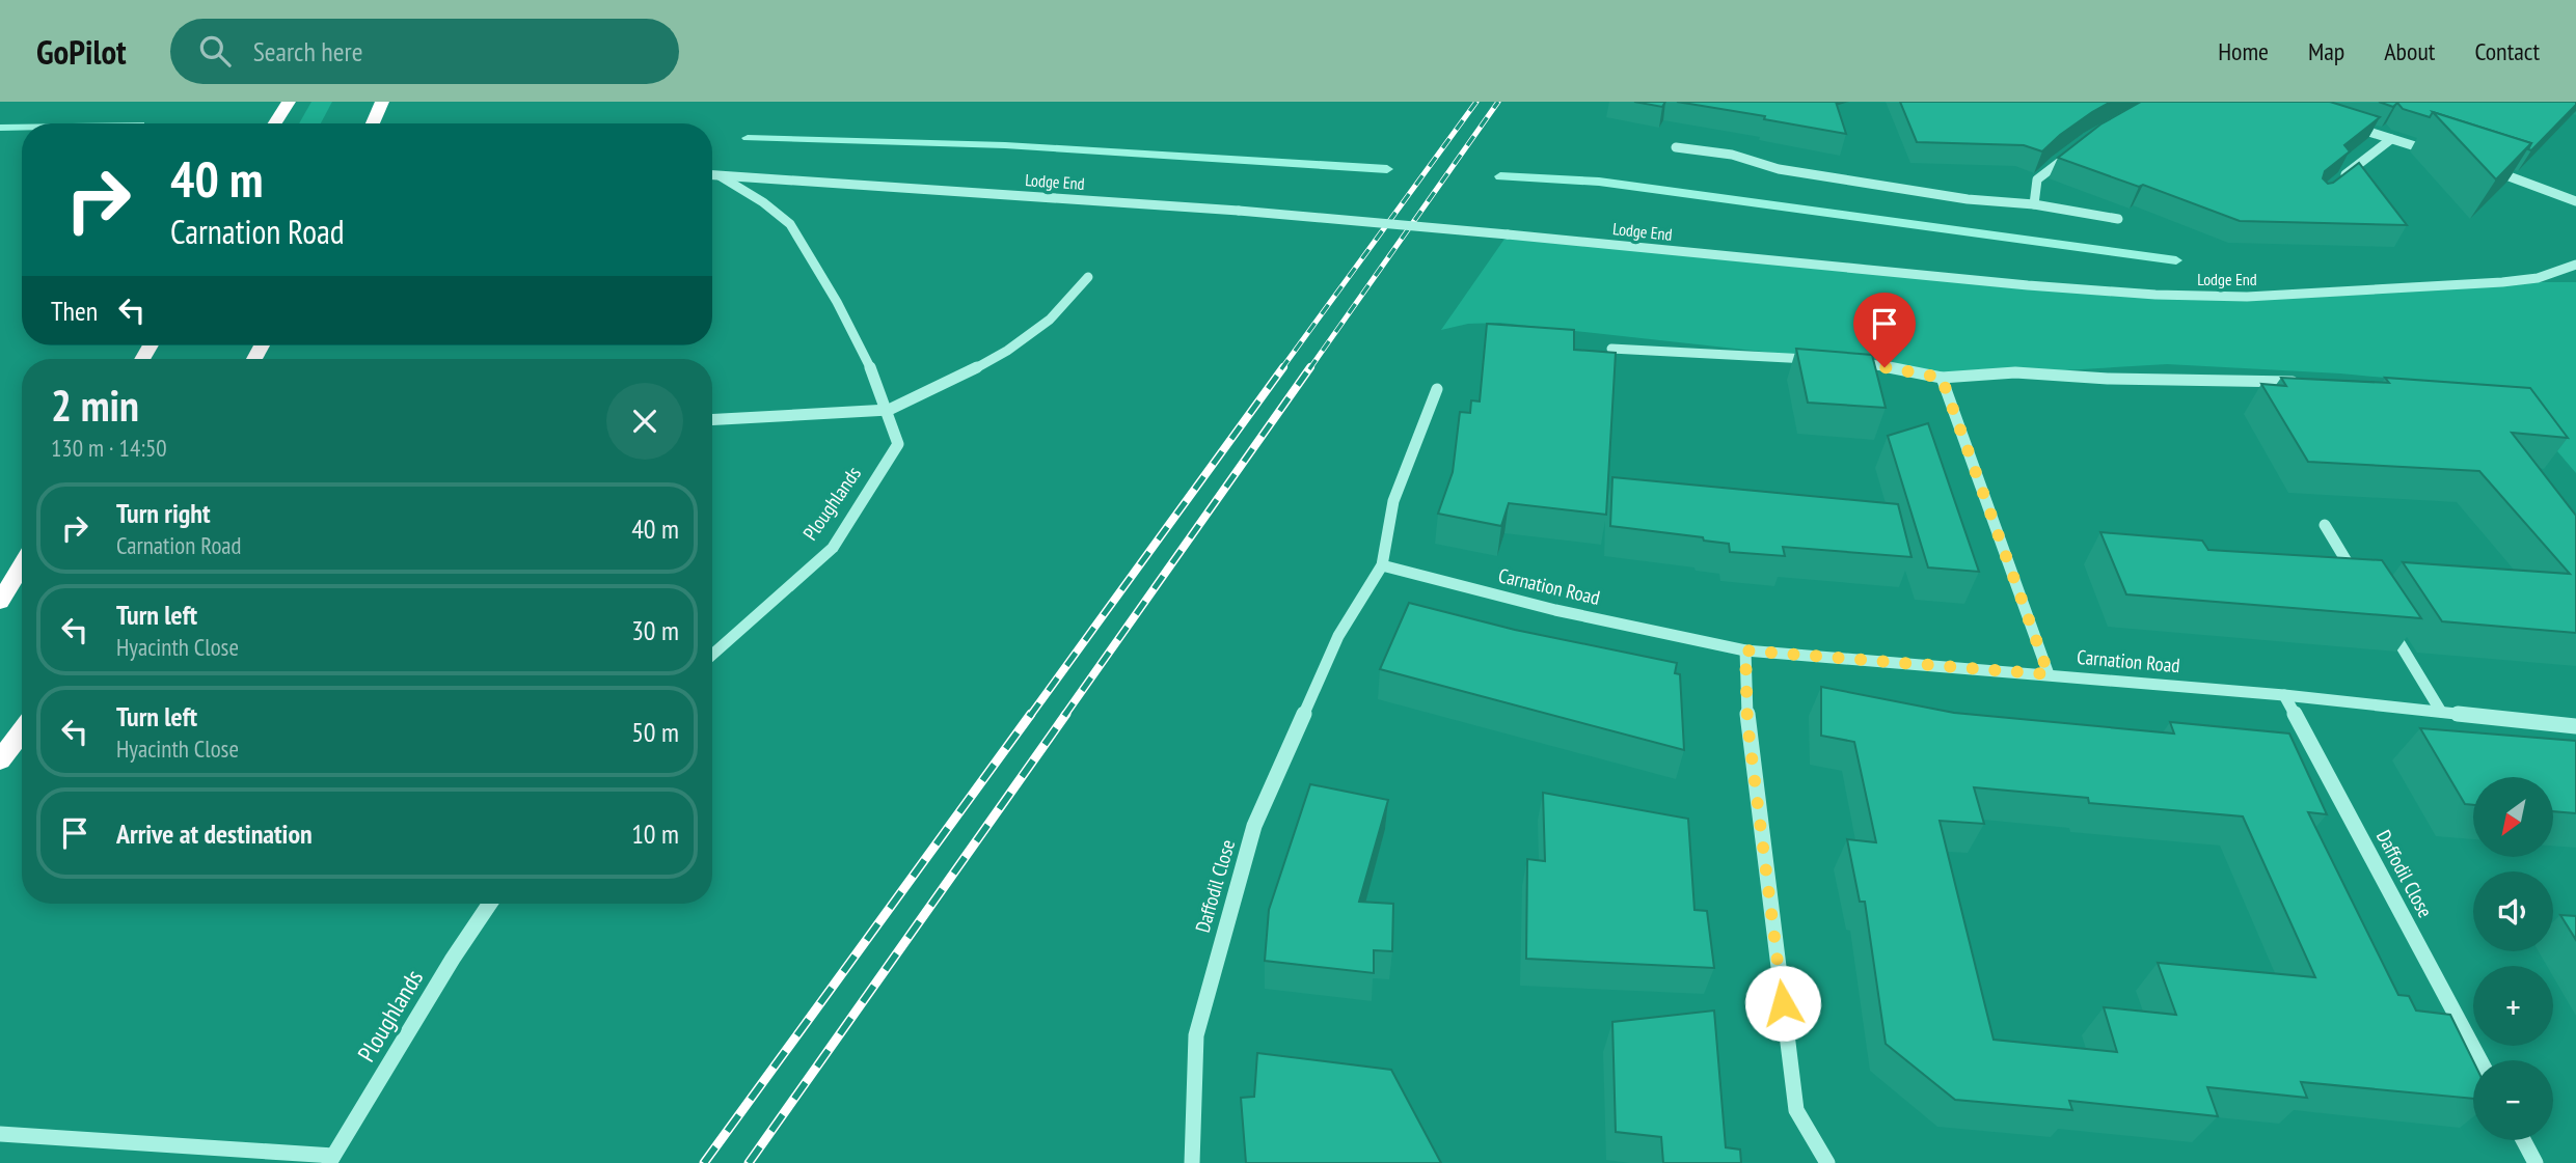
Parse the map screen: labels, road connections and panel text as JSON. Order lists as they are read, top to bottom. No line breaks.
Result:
{"streets":{"street":["Lodge End","Ploughlands","Carnation Road","Daffodil Close"]},"crossings":[["Lodge End","Ploughlands"],["Carnation Road","Daffodil Close"]],"north":"bottom left","page":{"header":"GoPilot","search":"Search here","nav":["Home","Map","About","Contact"],"turn":["40 m","Carnation Road"],"then":"Then","heading":["2 min","130 m · 14:50"],"list":[{"name":"Turn right","note":"Carnation Road","value":"40 m"},{"name":"Turn left","note":"Hyacinth Close","value":"30 m"},{"name":"Turn left","note":"Hyacinth Close","value":"50 m"},{"name":"Arrive at destination","value":"10 m"}],"map_buttons":["+","−"]}}
